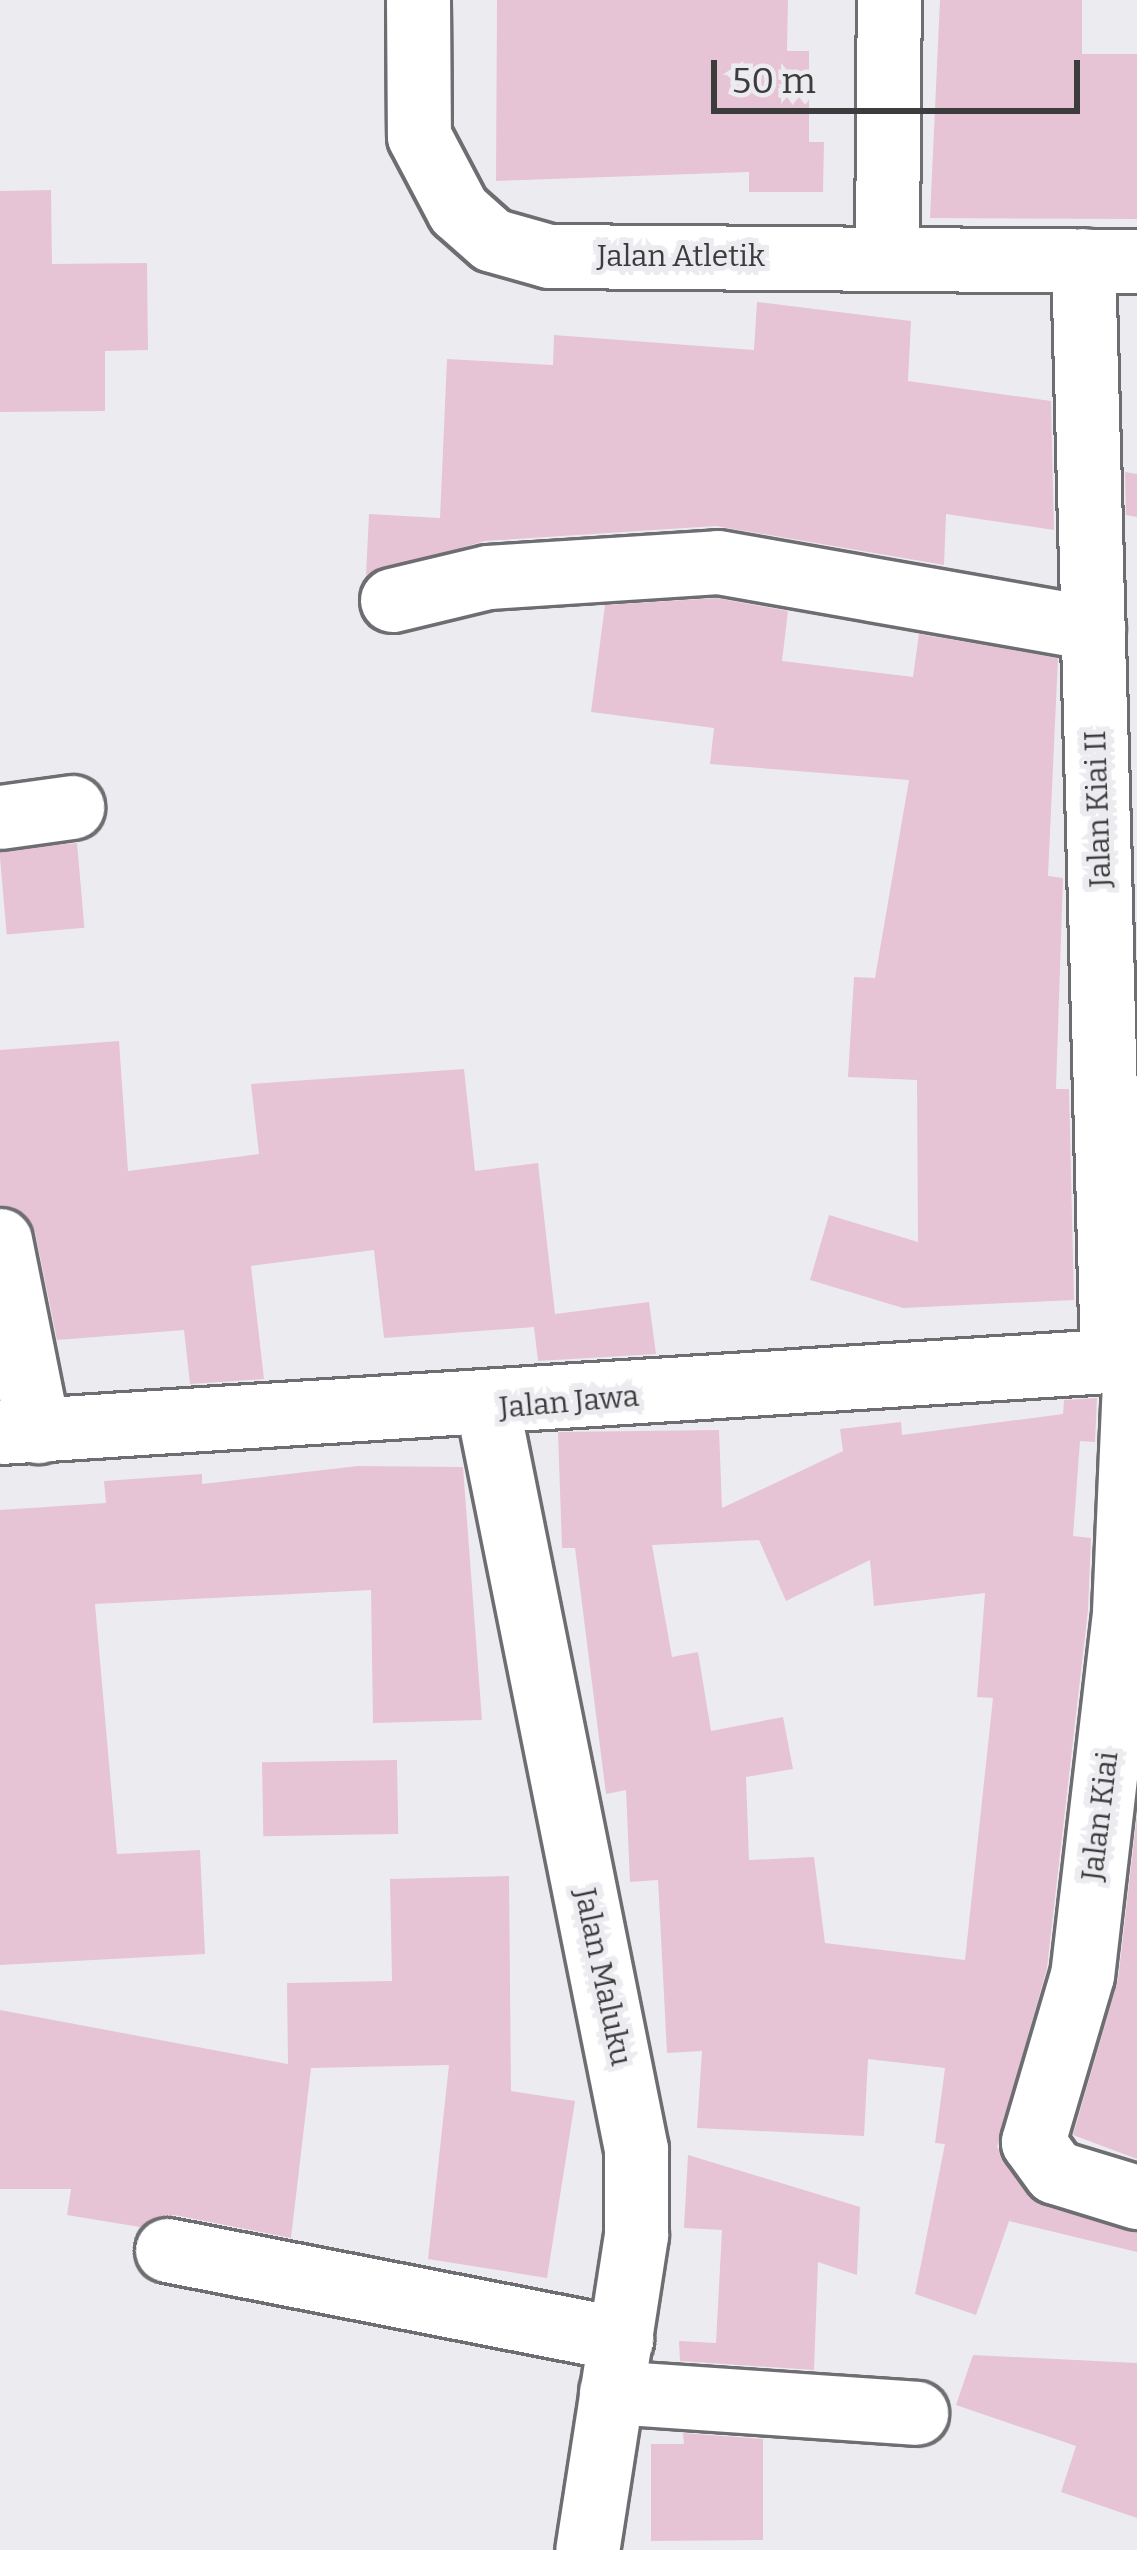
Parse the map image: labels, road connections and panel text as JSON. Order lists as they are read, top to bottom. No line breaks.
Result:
{"streets":{"street":["Jalan Atletik","Jalan Kiai II","Jalan Jawa","Jalan Kiai","Jalan Maluku"]},"crossings":[["Jalan Atletik","Jalan Kiai II"],["Jalan Kiai II","Jalan Jawa"],["Jalan Kiai II","Jalan Kiai"],["Jalan Jawa","Jalan Kiai"],["Jalan Jawa","Jalan Maluku"]],"scale_bar":"50 m"}
